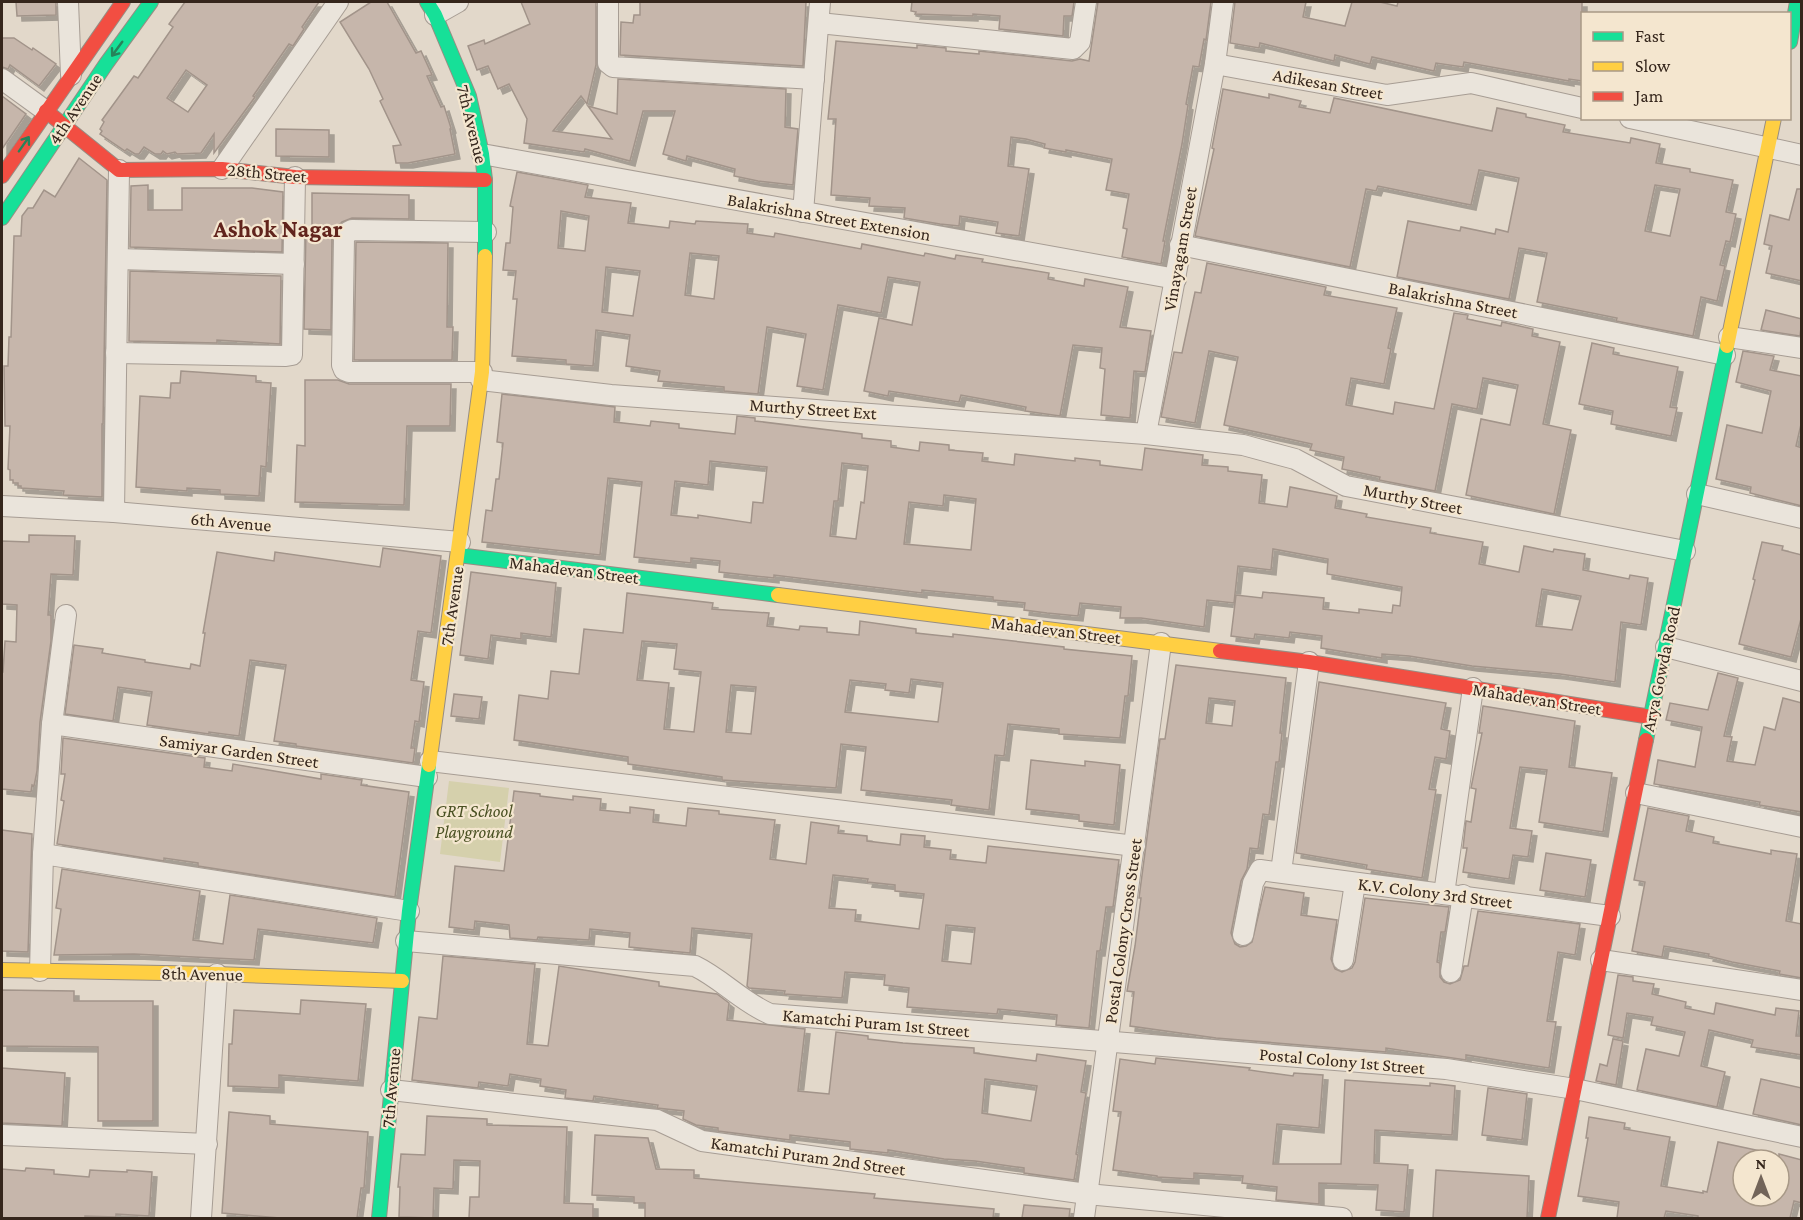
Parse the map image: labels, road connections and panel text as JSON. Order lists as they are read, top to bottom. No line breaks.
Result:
{"streets":{"main road":["4th Avenue","7th Avenue","28th Street","Mahadevan Street","Arya Gowda Road","8th Avenue"],"street":["Adikesan Street","Balakrishna Street Extension","Vinayagam Street","Balakrishna Street","Murthy Street Ext","Murthy Street","6th Avenue","Samiyar Garden Street","K.V. Colony 3rd Street","Postal Colony Cross Street","Kamatchi Puram 1st Street","Postal Colony 1st Street","Kamatchi Puram 2nd Street"]},"crossings":[["Adikesan Street","Vinayagam Street"],["7th Avenue","28th Street"],["7th Avenue","Balakrishna Street Extension"],["7th Avenue","Murthy Street Ext"],["7th Avenue","6th Avenue"],["7th Avenue","Mahadevan Street"],["7th Avenue","Samiyar Garden Street"],["7th Avenue","8th Avenue"],["7th Avenue","Kamatchi Puram 1st Street"],["7th Avenue","Kamatchi Puram 2nd Street"],["Balakrishna Street Extension","Vinayagam Street"],["Vinayagam Street","Balakrishna Street"],["Vinayagam Street","Murthy Street Ext"],["Vinayagam Street","Murthy Street"],["Balakrishna Street","Arya Gowda Road"],["Murthy Street Ext","Murthy Street"],["Murthy Street","Arya Gowda Road"],["6th Avenue","Mahadevan Street"],["Mahadevan Street","Arya Gowda Road"],["Mahadevan Street","Postal Colony Cross Street"],["Arya Gowda Road","K.V. Colony 3rd Street"],["Arya Gowda Road","Postal Colony 1st Street"],["Samiyar Garden Street","Postal Colony Cross Street"],["Postal Colony Cross Street","Kamatchi Puram 1st Street"],["Postal Colony Cross Street","Postal Colony 1st Street"],["Postal Colony Cross Street","Kamatchi Puram 2nd Street"],["Kamatchi Puram 1st Street","Postal Colony 1st Street"]],"districts":["Ashok Nagar"],"parks":["GRT School Playground"],"legend":["Fast","Slow","Jam"],"north":"top"}
